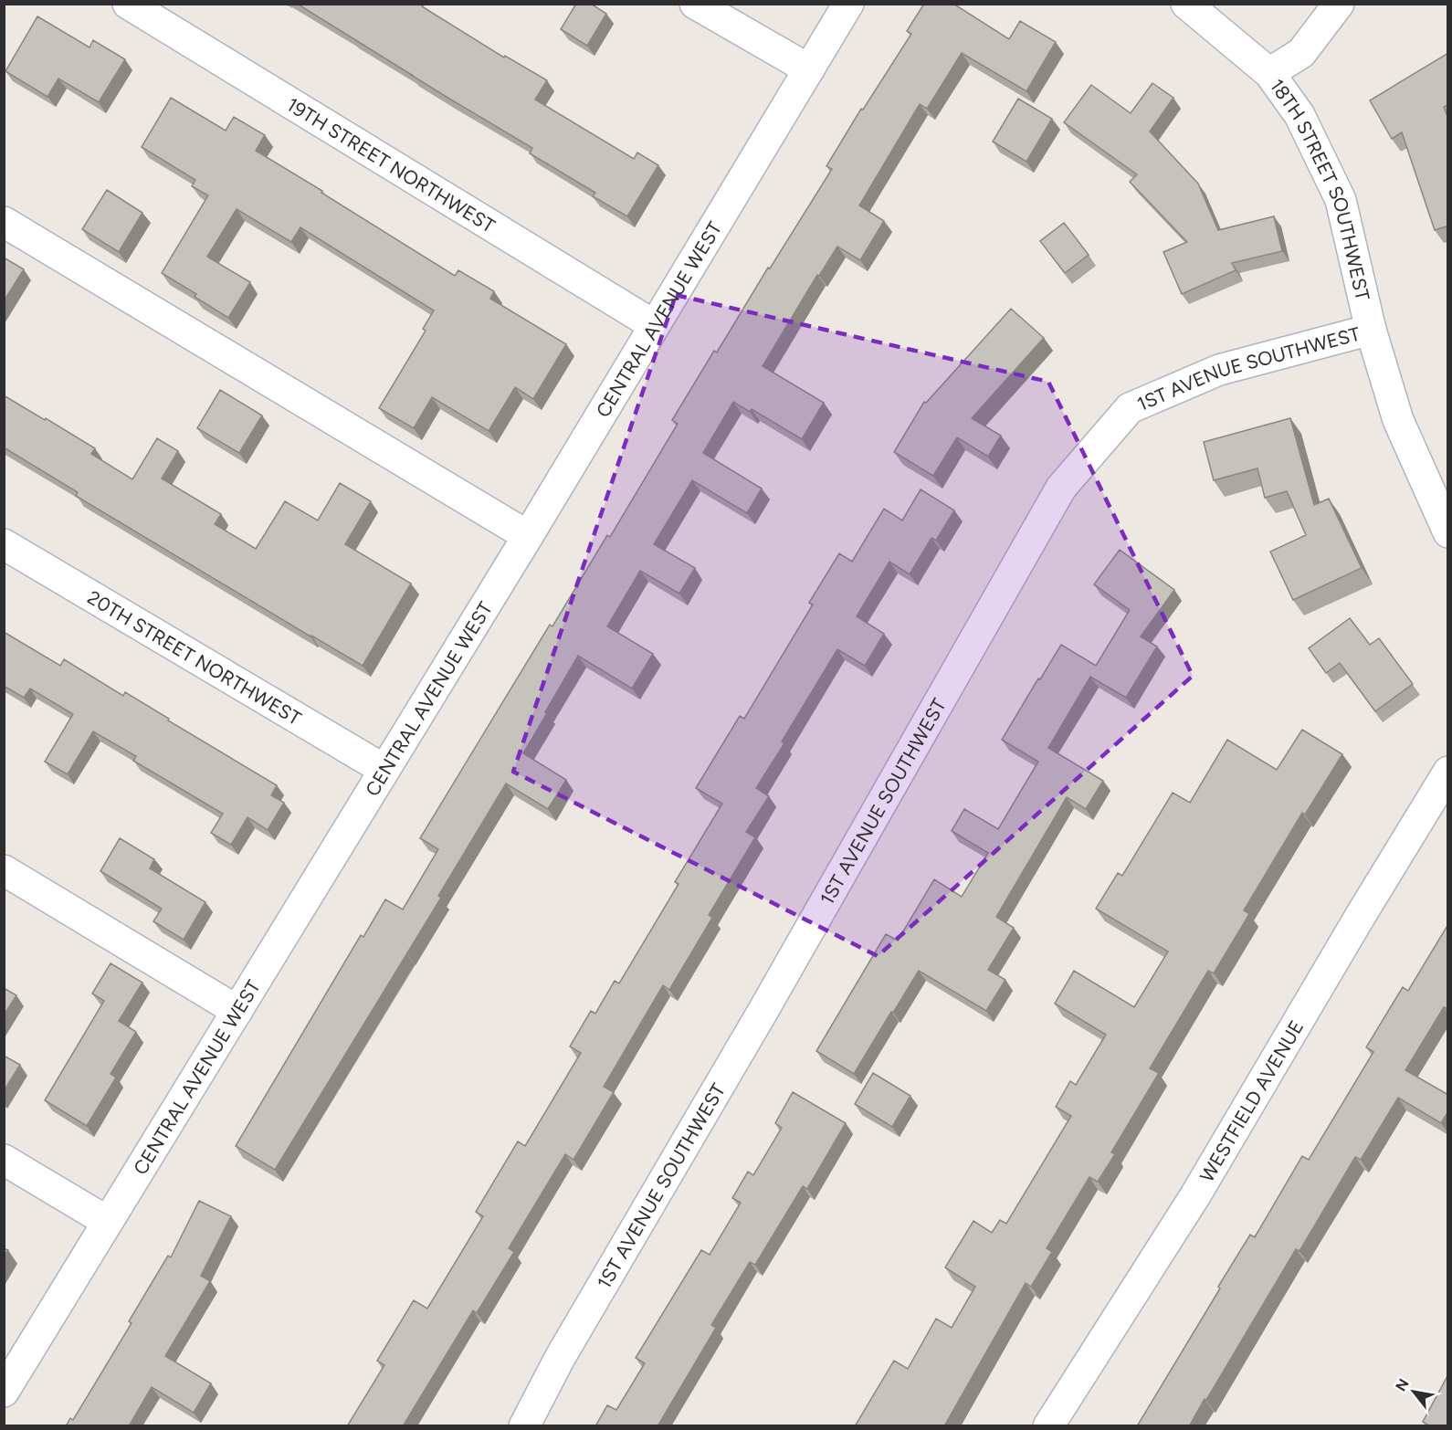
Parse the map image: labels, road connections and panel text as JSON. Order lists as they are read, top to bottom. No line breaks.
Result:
{"streets":{"street":["19TH STREET NORTHWEST","18TH STREET SOUTHWEST","CENTRAL AVENUE WEST","1ST AVENUE SOUTHWEST","20TH STREET NORTHWEST","WESTFIELD AVENUE"]},"crossings":[["19TH STREET NORTHWEST","CENTRAL AVENUE WEST"],["18TH STREET SOUTHWEST","1ST AVENUE SOUTHWEST"],["CENTRAL AVENUE WEST","20TH STREET NORTHWEST"]],"north":"top left"}
